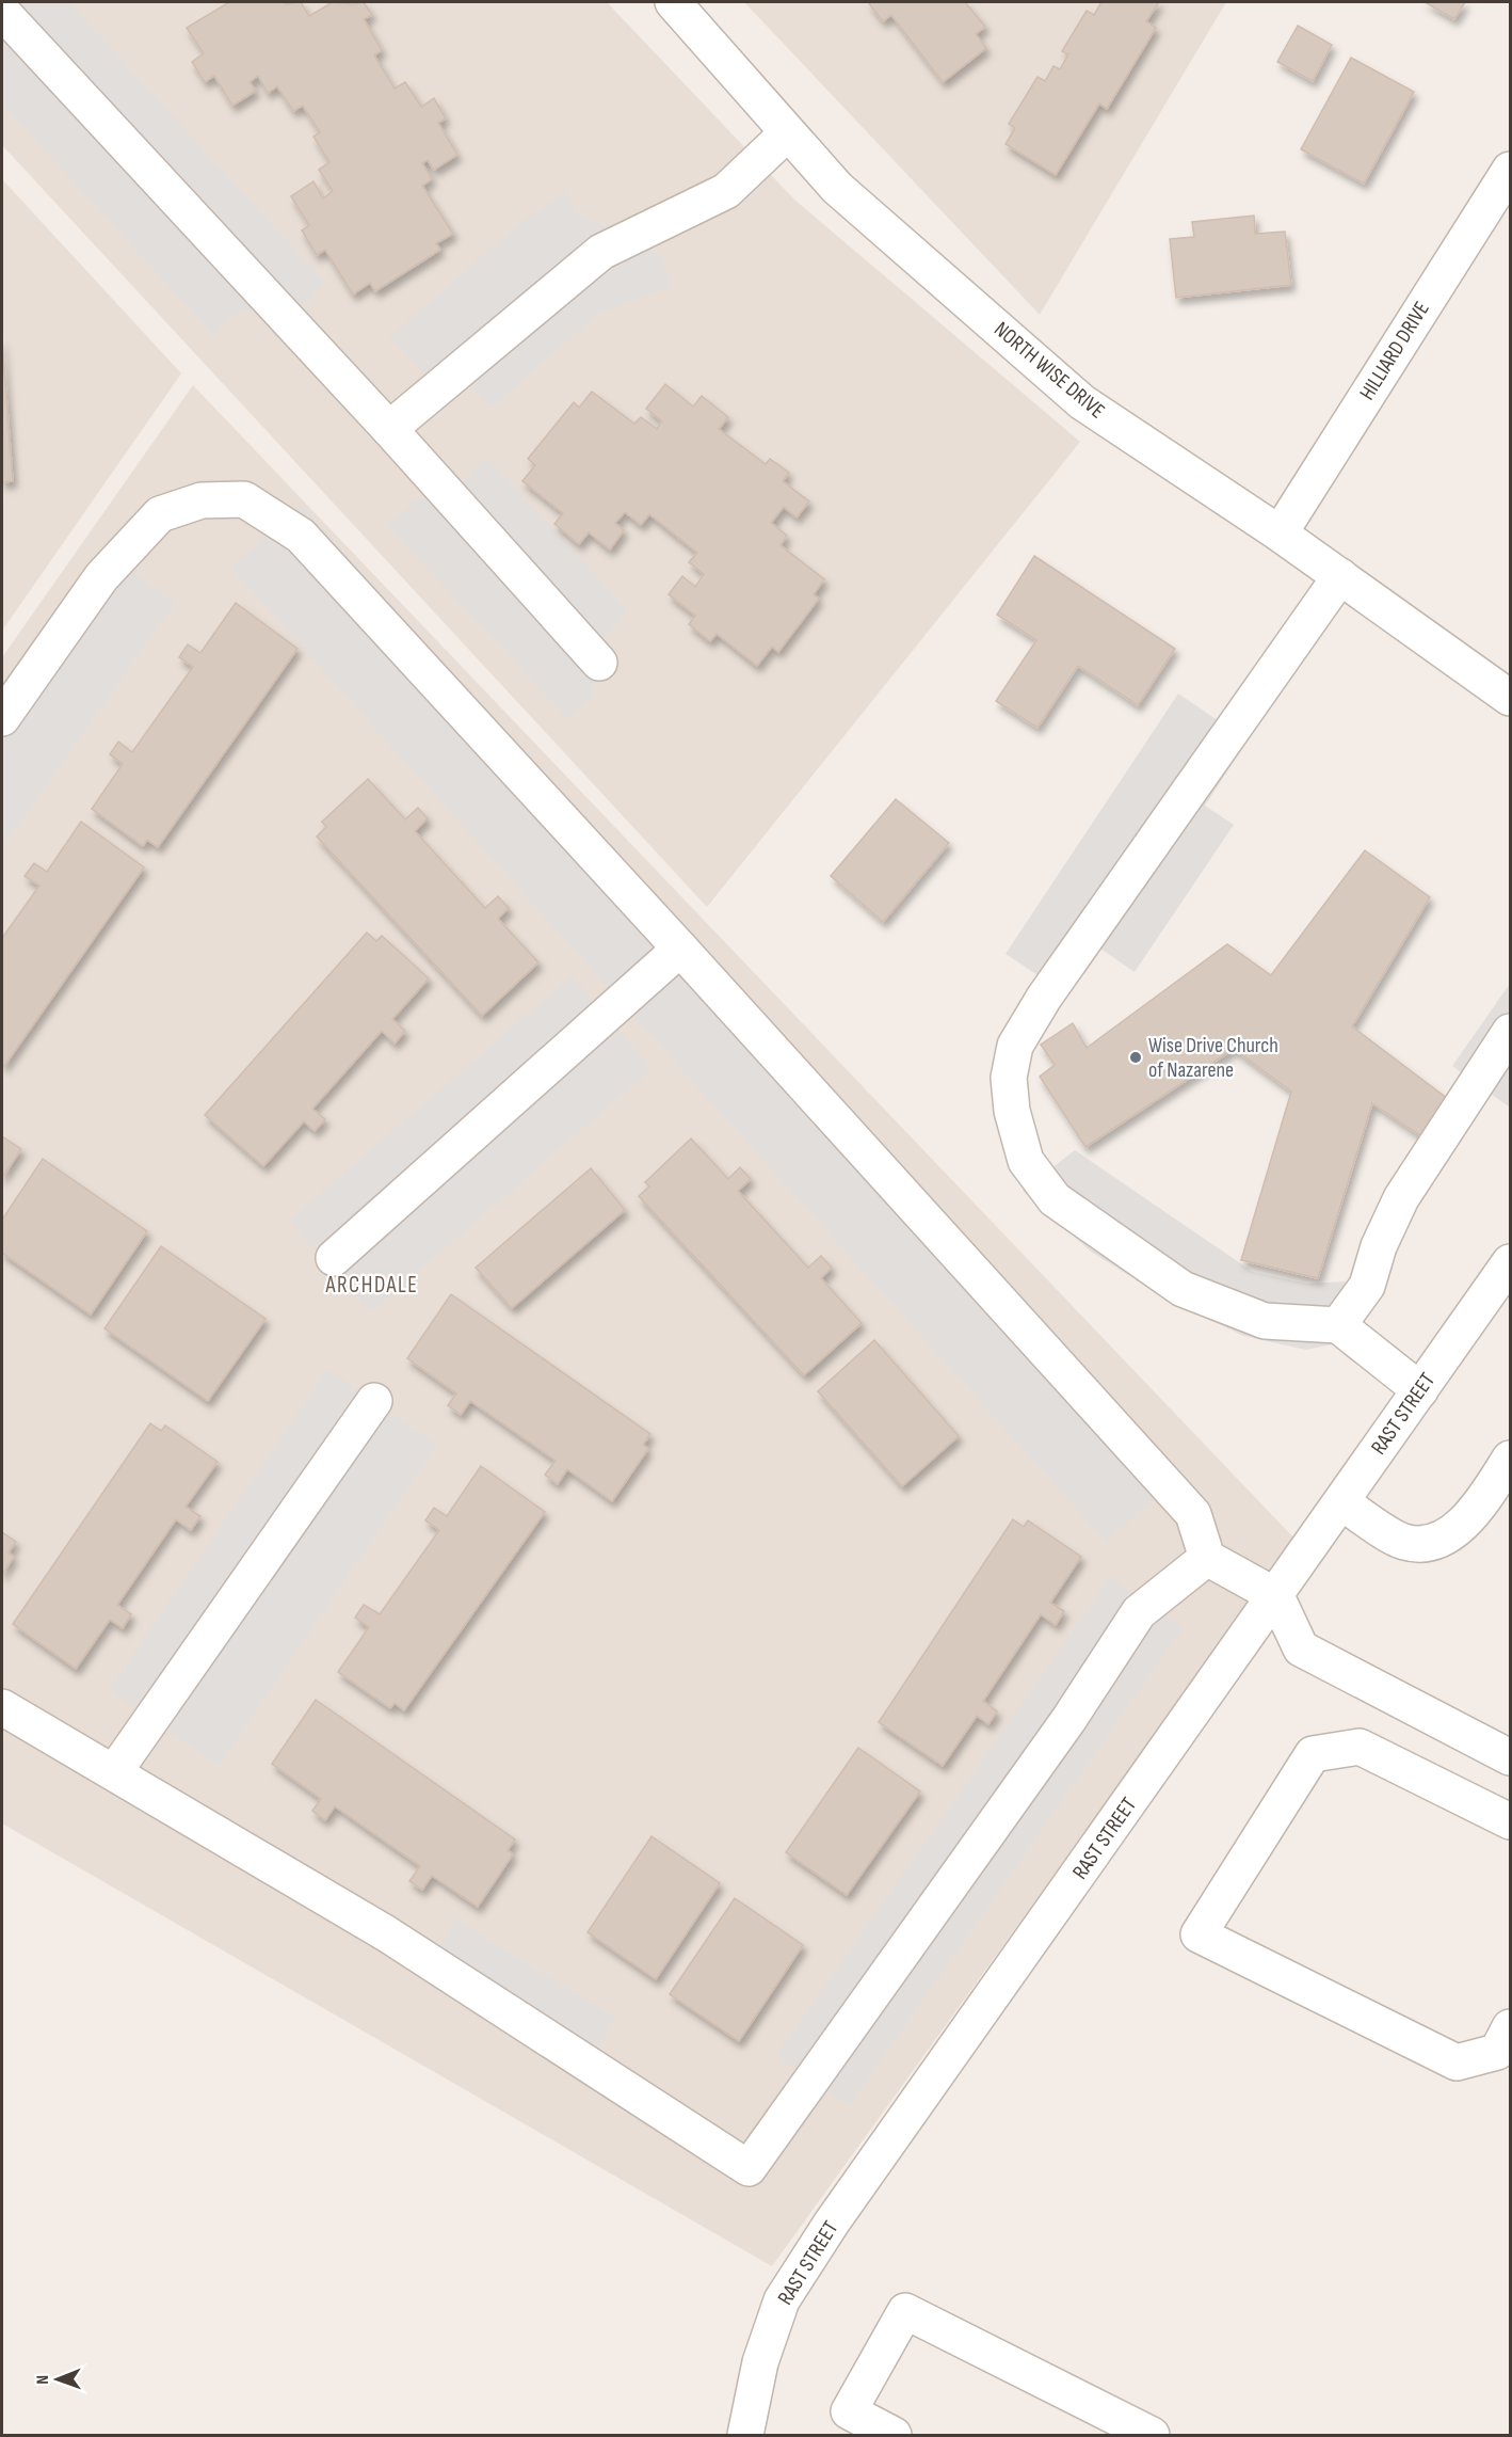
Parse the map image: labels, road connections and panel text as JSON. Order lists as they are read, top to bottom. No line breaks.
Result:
{"streets":{"street":["HILLIARD DRIVE","NORTH WISE DRIVE","RAST STREET"]},"crossings":[["HILLIARD DRIVE","NORTH WISE DRIVE"]],"districts":["ARCHDALE"],"places":["Wise Drive Church of Nazarene"],"north":"left"}
